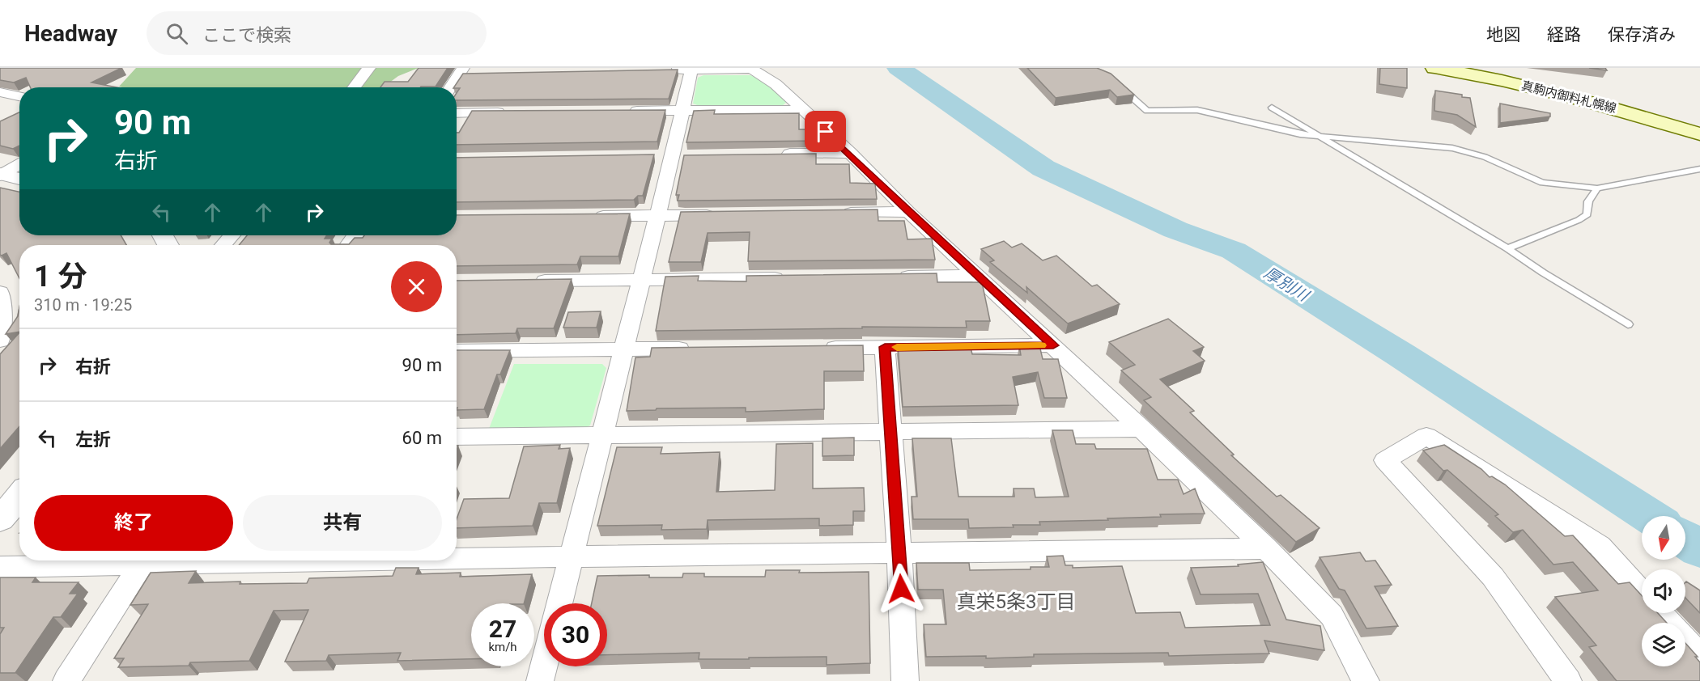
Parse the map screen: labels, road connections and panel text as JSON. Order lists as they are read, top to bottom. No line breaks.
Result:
{"streets":{"main road":["真駒内御料札幌線"]},"districts":["真栄5条3丁目"],"water":["厚別川"],"north":"bottom","page":{"header":"Headway","search":"ここで検索","nav":["地図","経路","保存済み"],"turn":["90 m","右折"],"heading":["1 分","310 m · 19:25"],"list":[{"name":"右折","value":"90 m"},{"name":"左折","value":"60 m"}],"buttons":["終了","共有"],"speed":"27 km/h","limit":"30"}}
